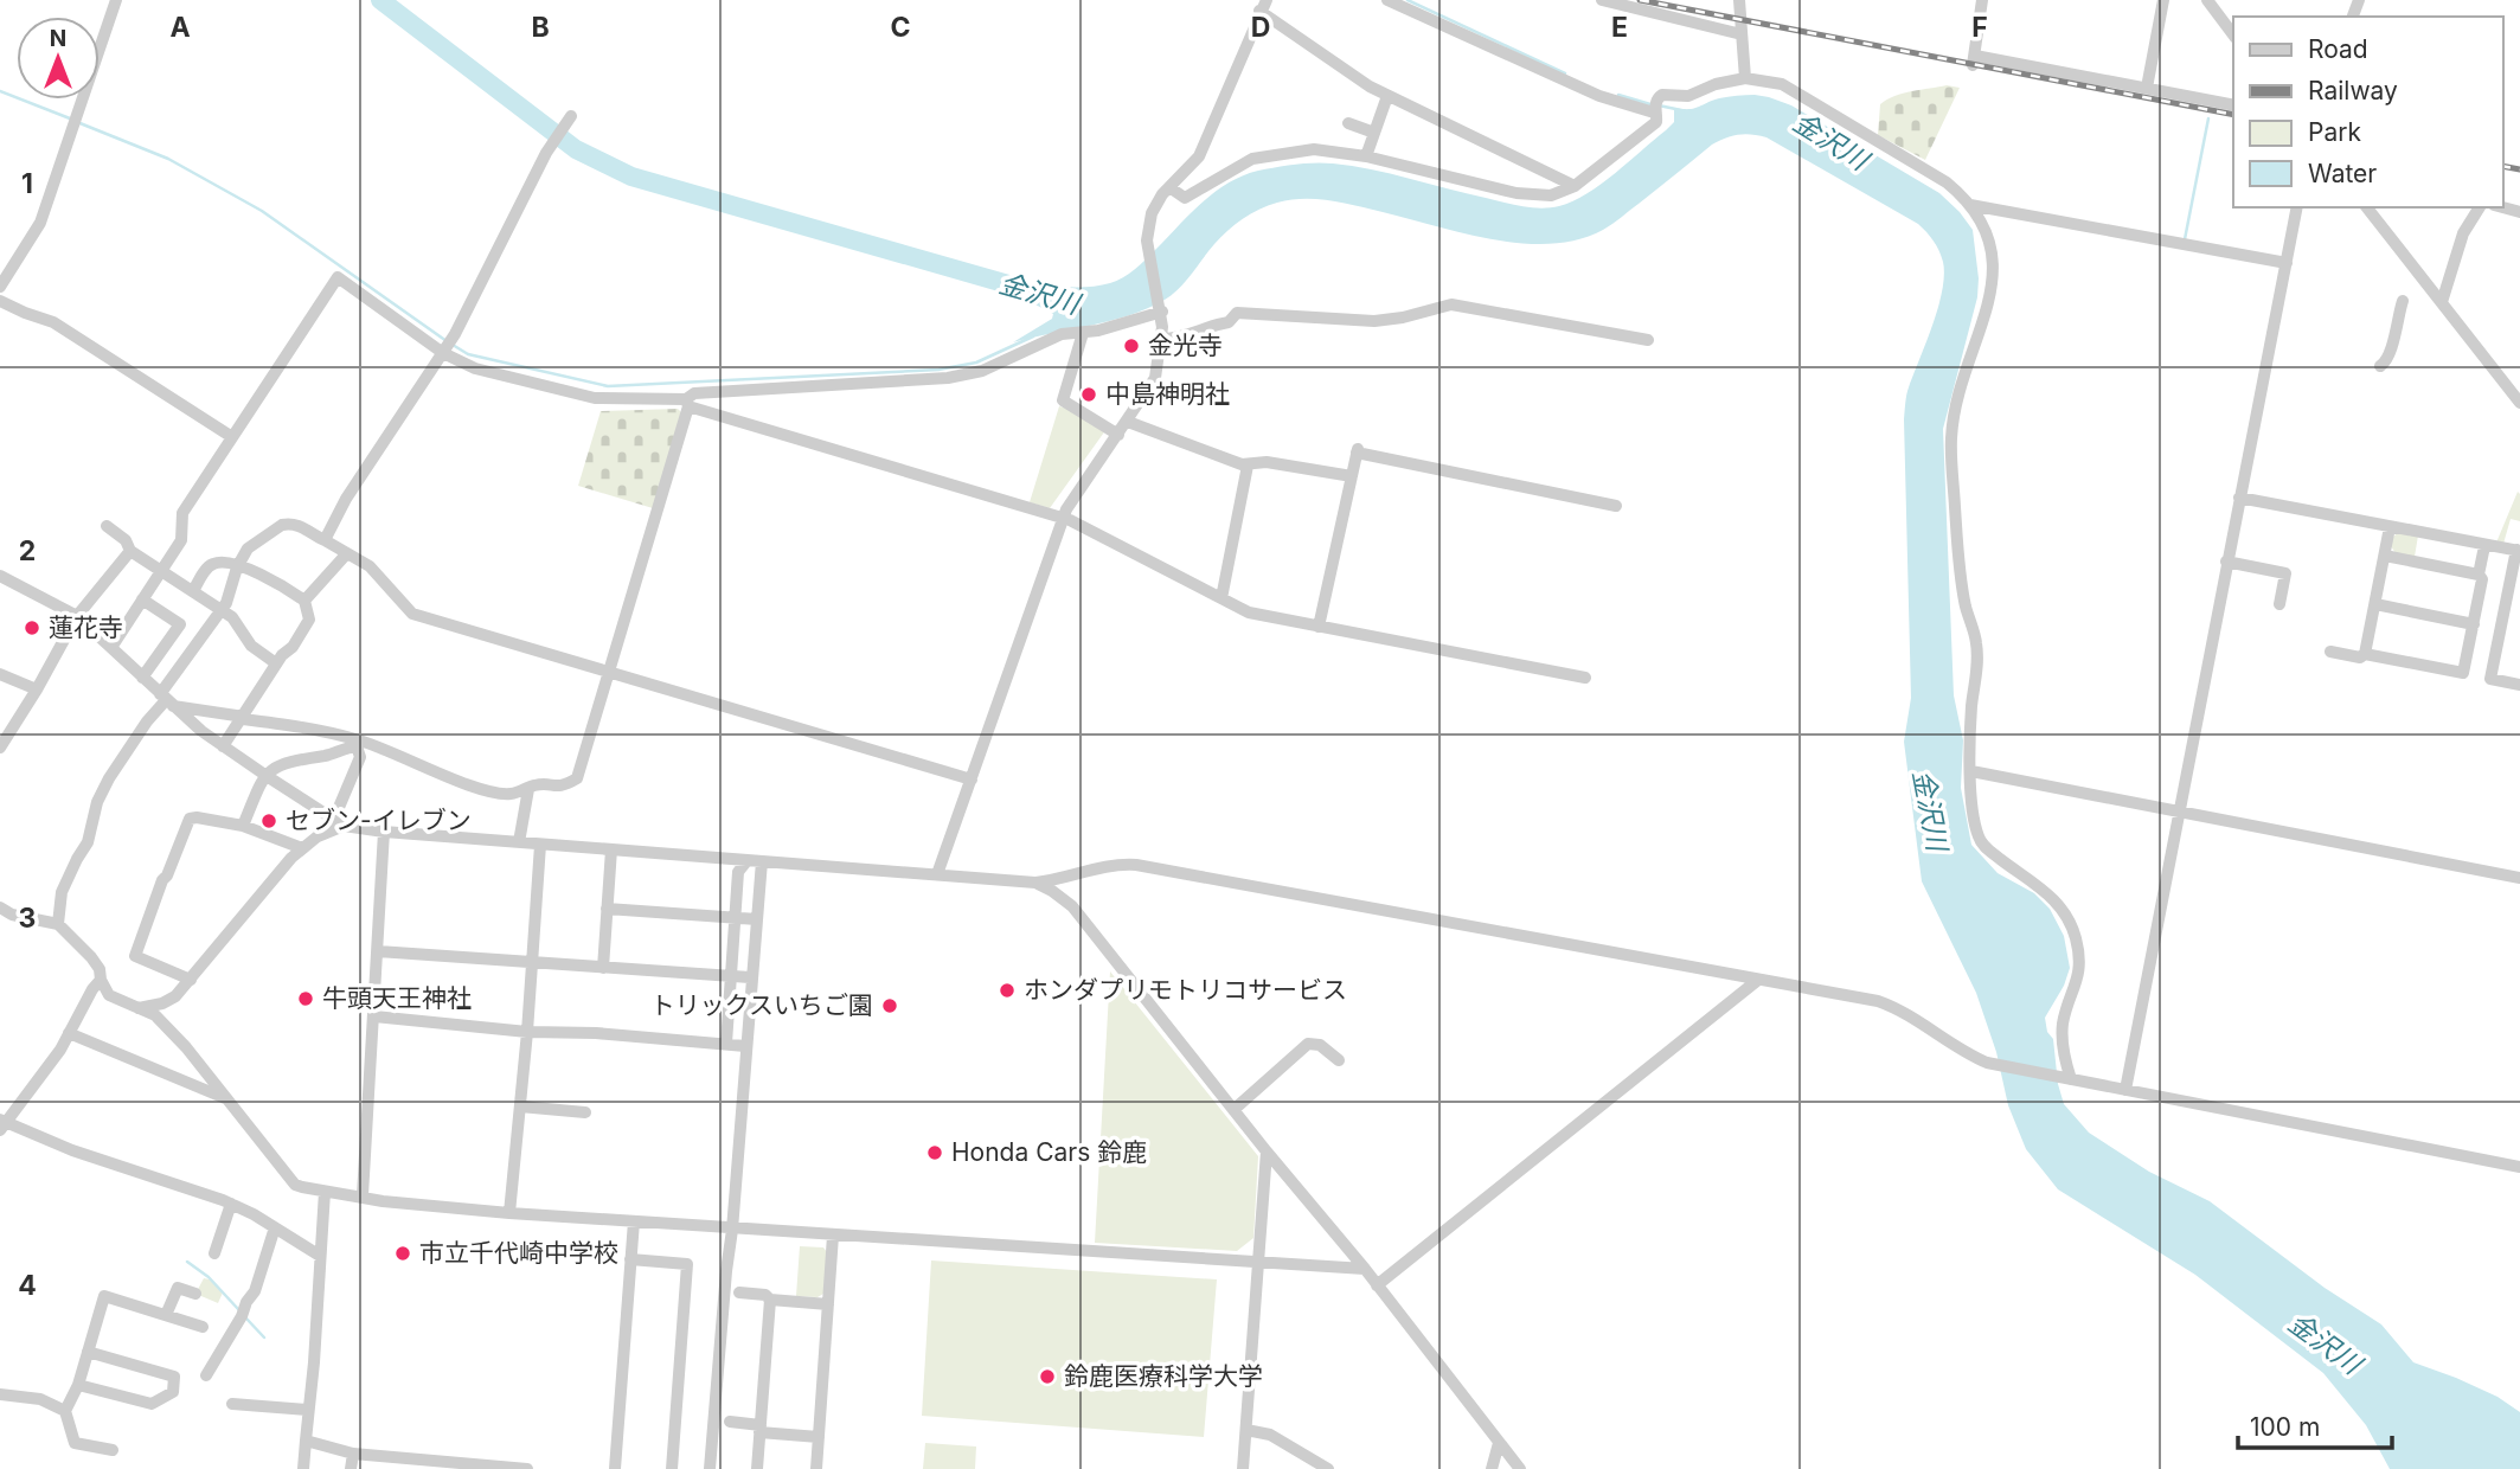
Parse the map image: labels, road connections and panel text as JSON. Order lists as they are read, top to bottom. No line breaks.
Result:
{"water":["金沢川"],"places":["金光寺","中島神明社","蓮花寺","セブン-イレブン","ホンダプリモトリコサービス","牛頭天王神社","トリックスいちご園","Honda Cars 鈴鹿","市立千代崎中学校","鈴鹿医療科学大学"],"legend":["Road","Railway","Park","Water"],"scale_bar":"100 m","north":"top","grid":{"columns":["A","B","C","D","E","F"],"rows":["1","2","3","4"]}}
